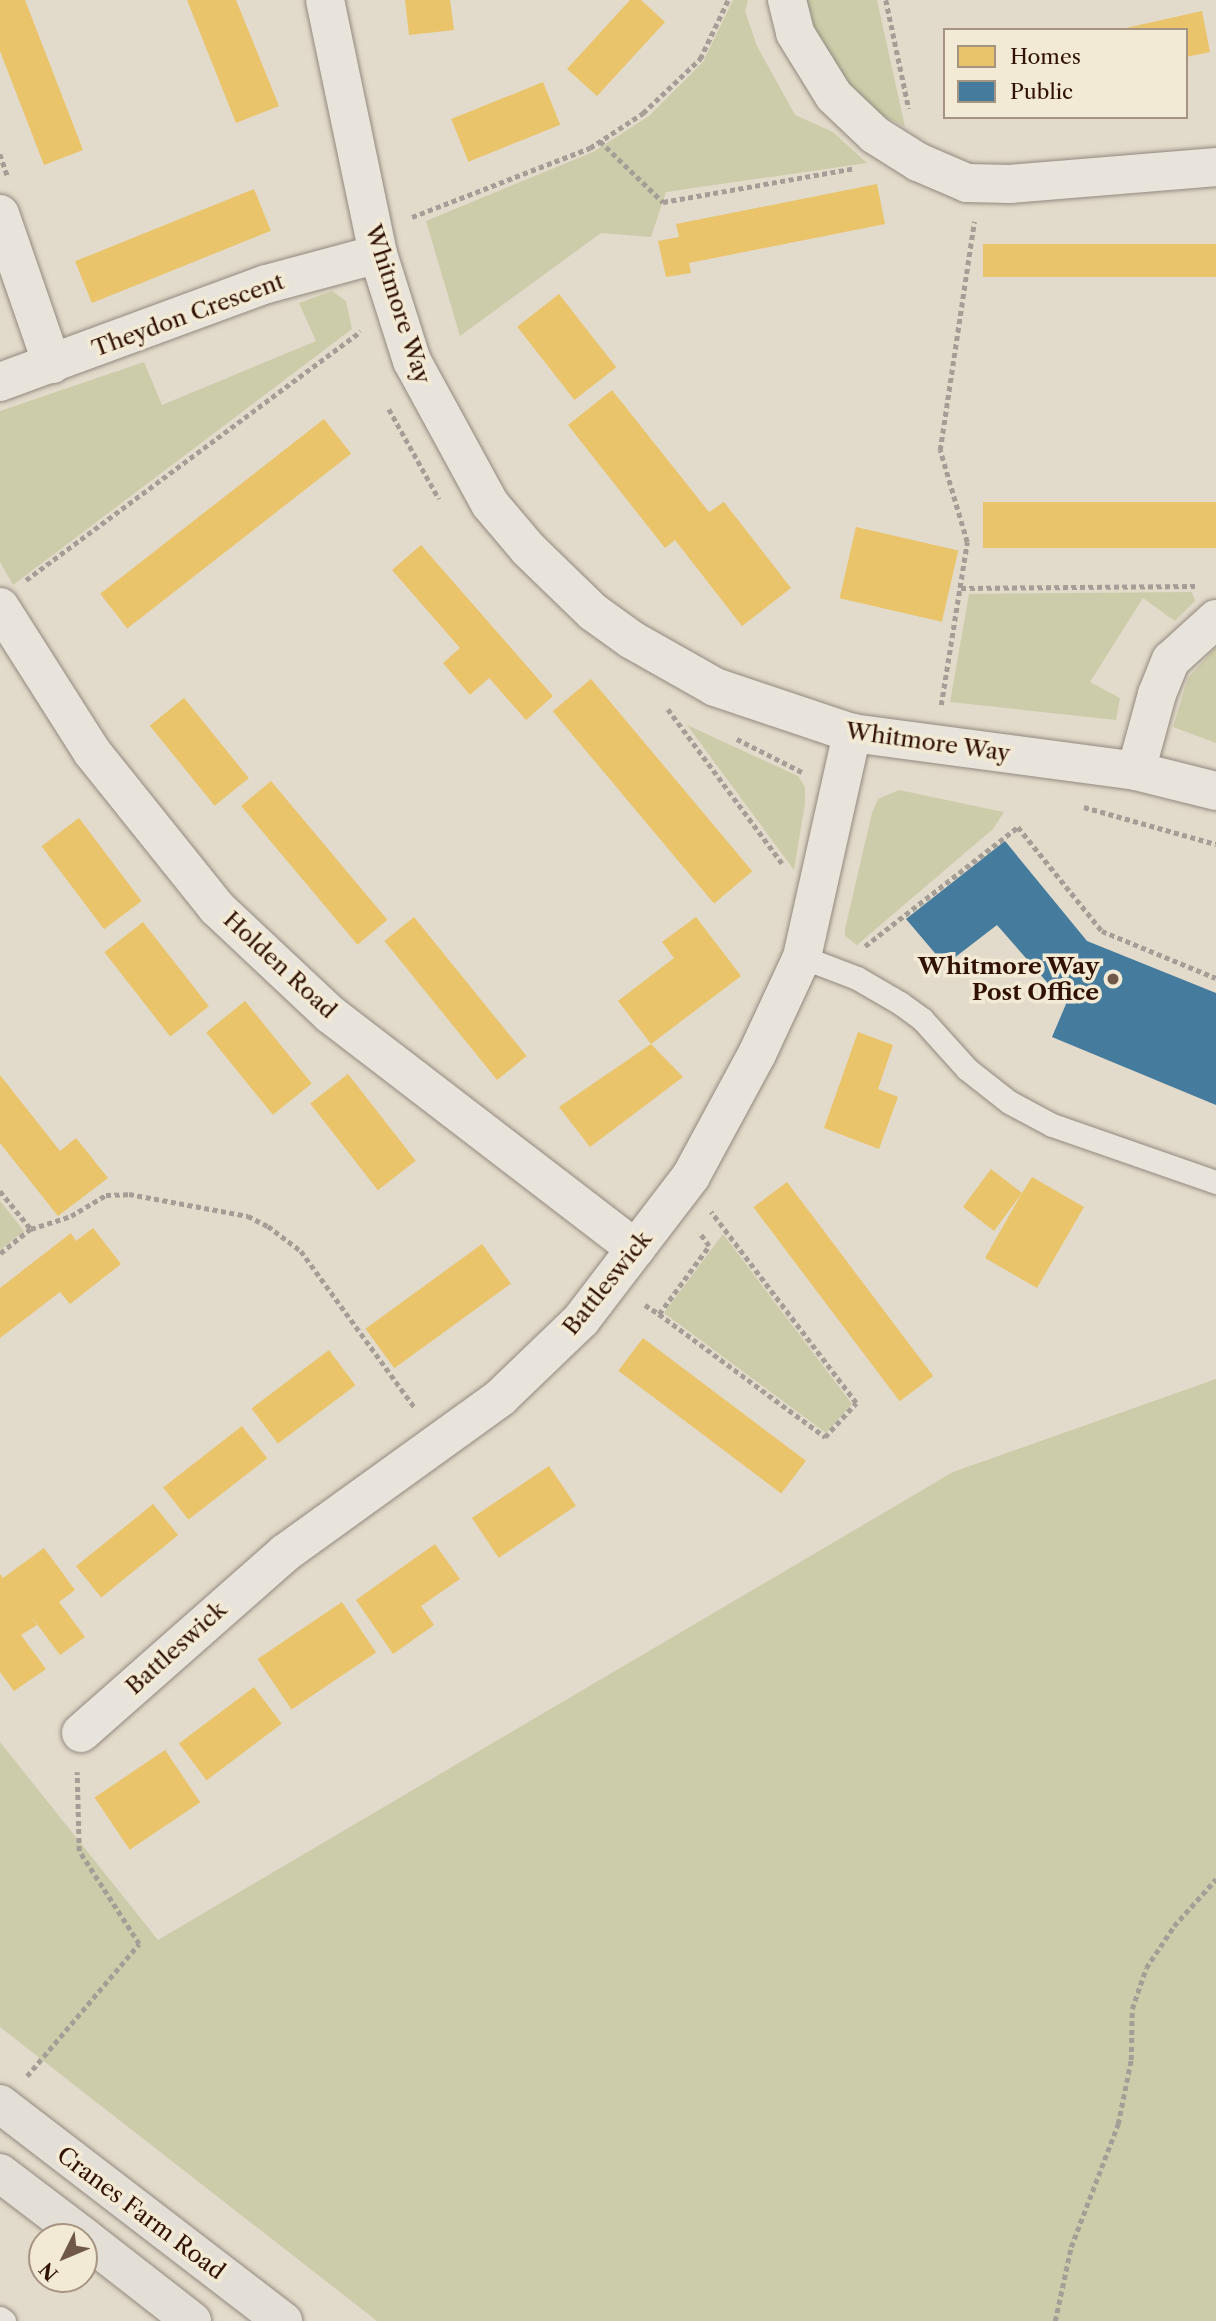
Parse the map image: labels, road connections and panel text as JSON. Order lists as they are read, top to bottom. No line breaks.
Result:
{"streets":{"main road":["Cranes Farm Road"],"street":["Whitmore Way","Theydon Crescent","Holden Road","Battleswick"]},"crossings":[["Whitmore Way","Theydon Crescent"],["Whitmore Way","Battleswick"],["Holden Road","Battleswick"]],"places":["Whitmore Way Post Office"],"legend":["Homes","Public"],"north":"bottom left"}
